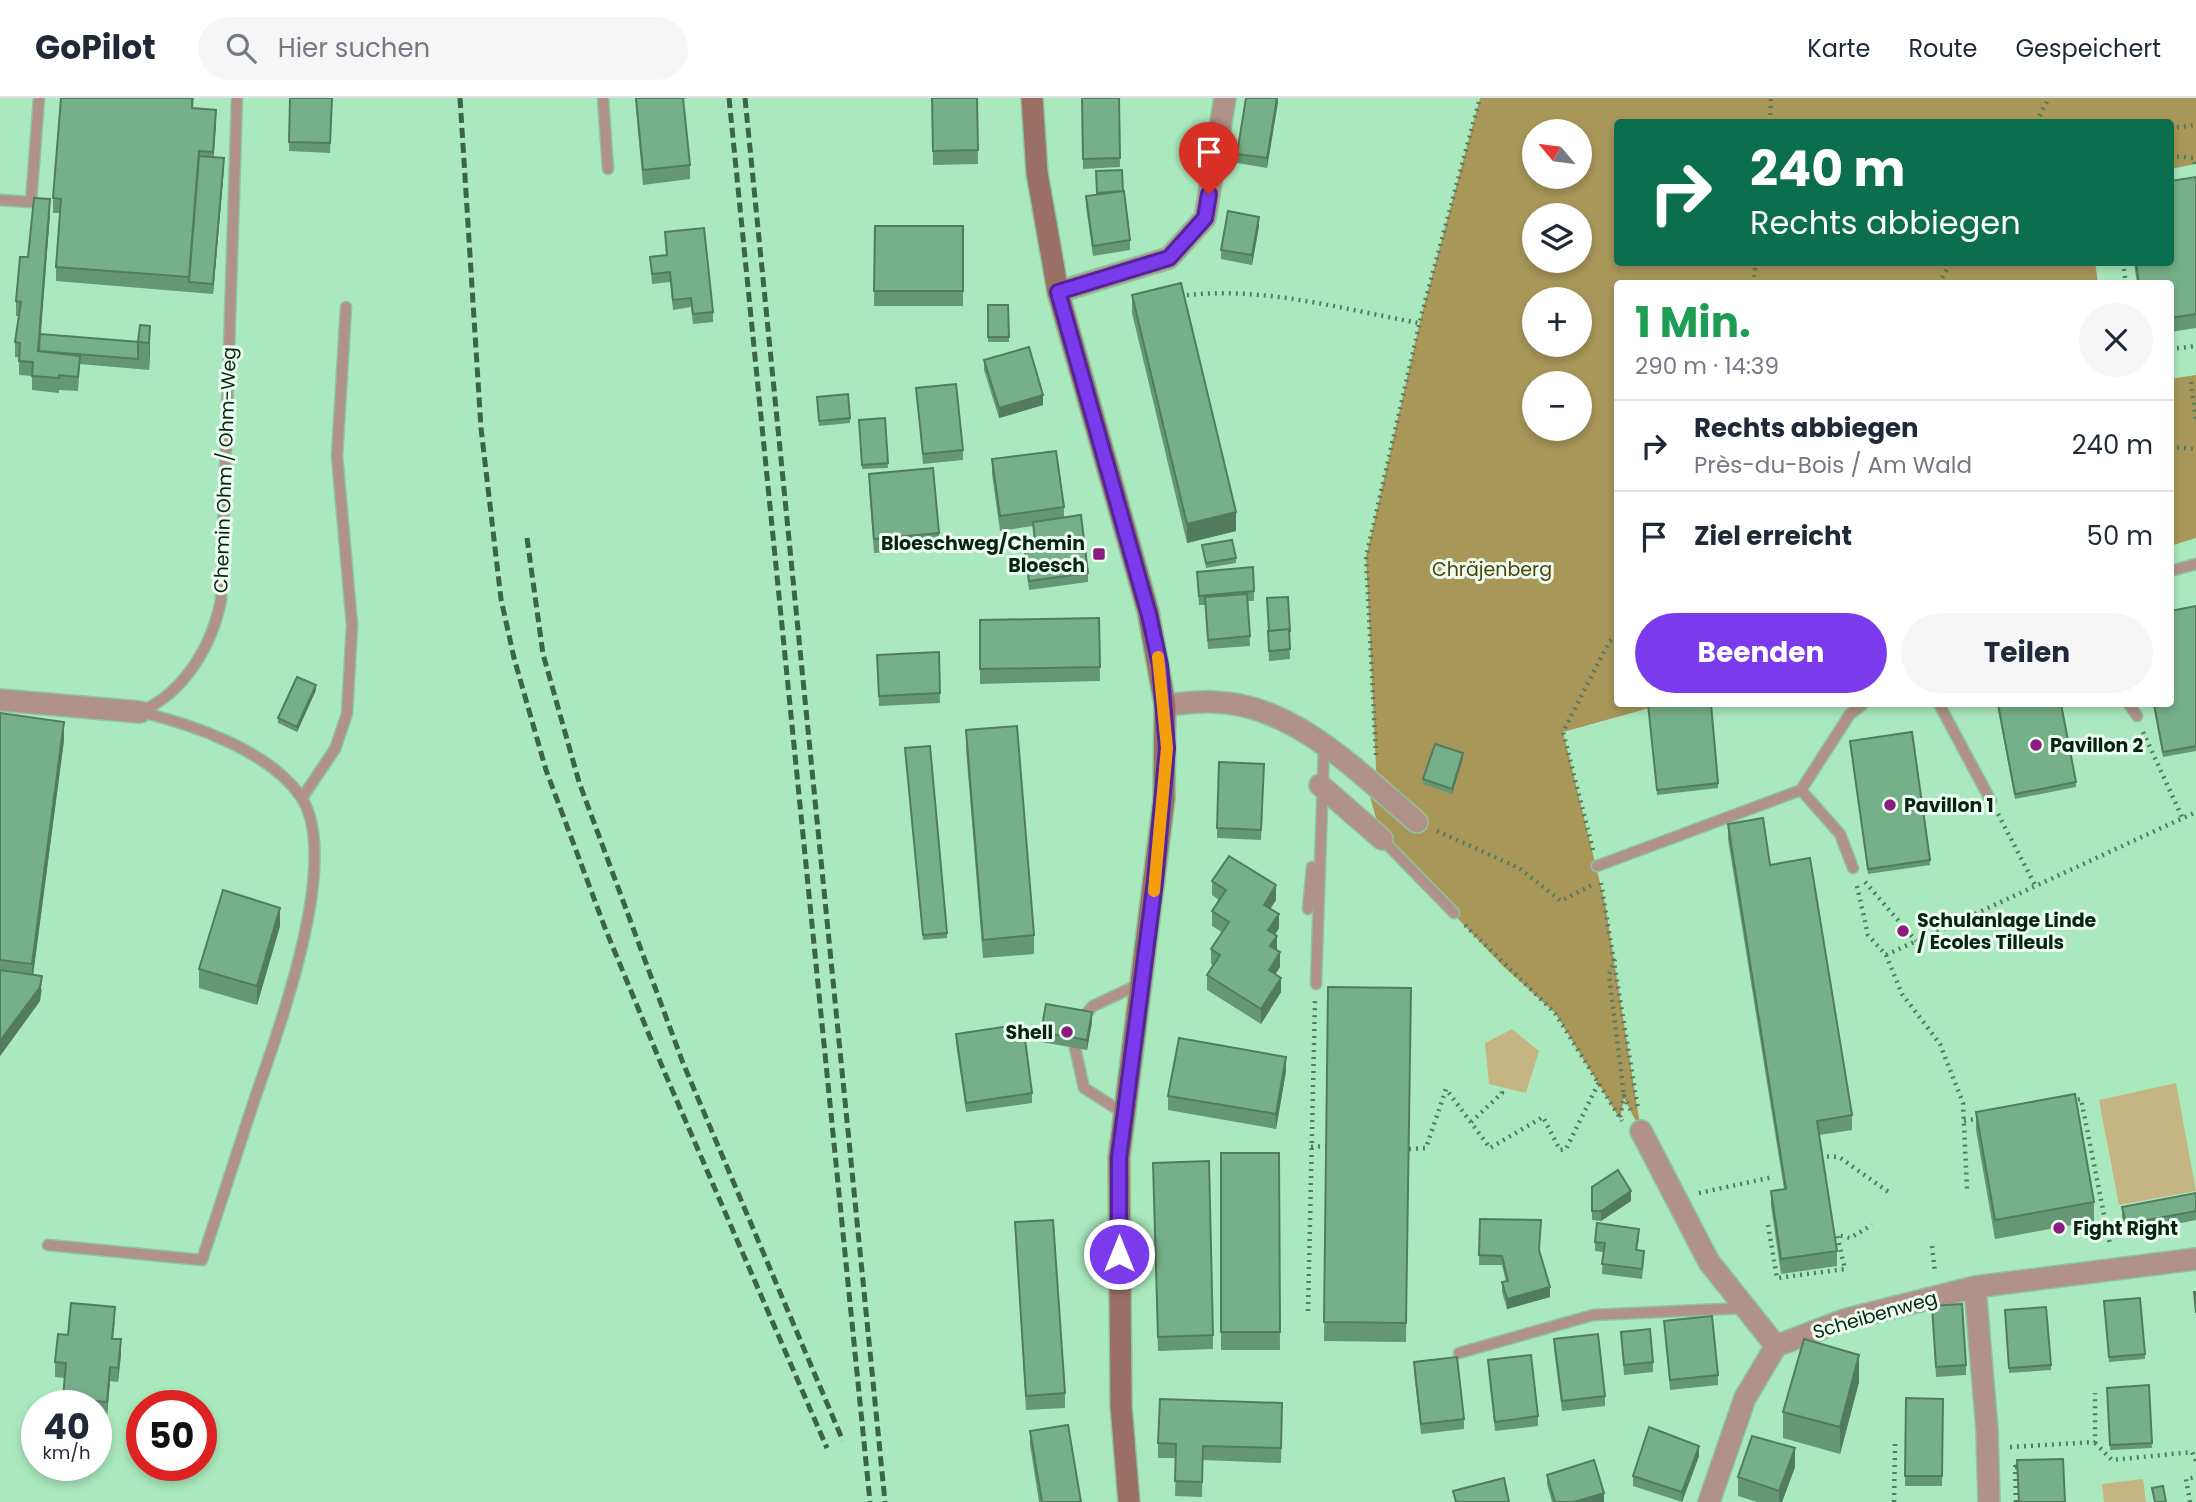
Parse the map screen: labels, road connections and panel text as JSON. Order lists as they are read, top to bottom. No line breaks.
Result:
{"streets":{"street":["Scheibenweg"],"lane":["Chemin Ohm / Ohm-Weg"]},"parks":["Chräjenberg"],"places":{"transit":["Bloeschweg/Chemin Bloesch"],"other":["Pavillon 2","Pavillon 1","Schulanlage Linde / Ecoles Tilleuls","Shell","Fight Right"]},"north":"top left","page":{"header":"GoPilot","search":"Hier suchen","nav":["Karte","Route","Gespeichert"],"map_buttons":["+","−"],"turn":["240 m","Rechts abbiegen"],"heading":["1 Min.","290 m · 14:39"],"list":[{"name":"Rechts abbiegen","note":"Près-du-Bois / Am Wald","value":"240 m"},{"name":"Ziel erreicht","value":"50 m"}],"buttons":["Beenden","Teilen"],"speed":"40 km/h","limit":"50"}}
